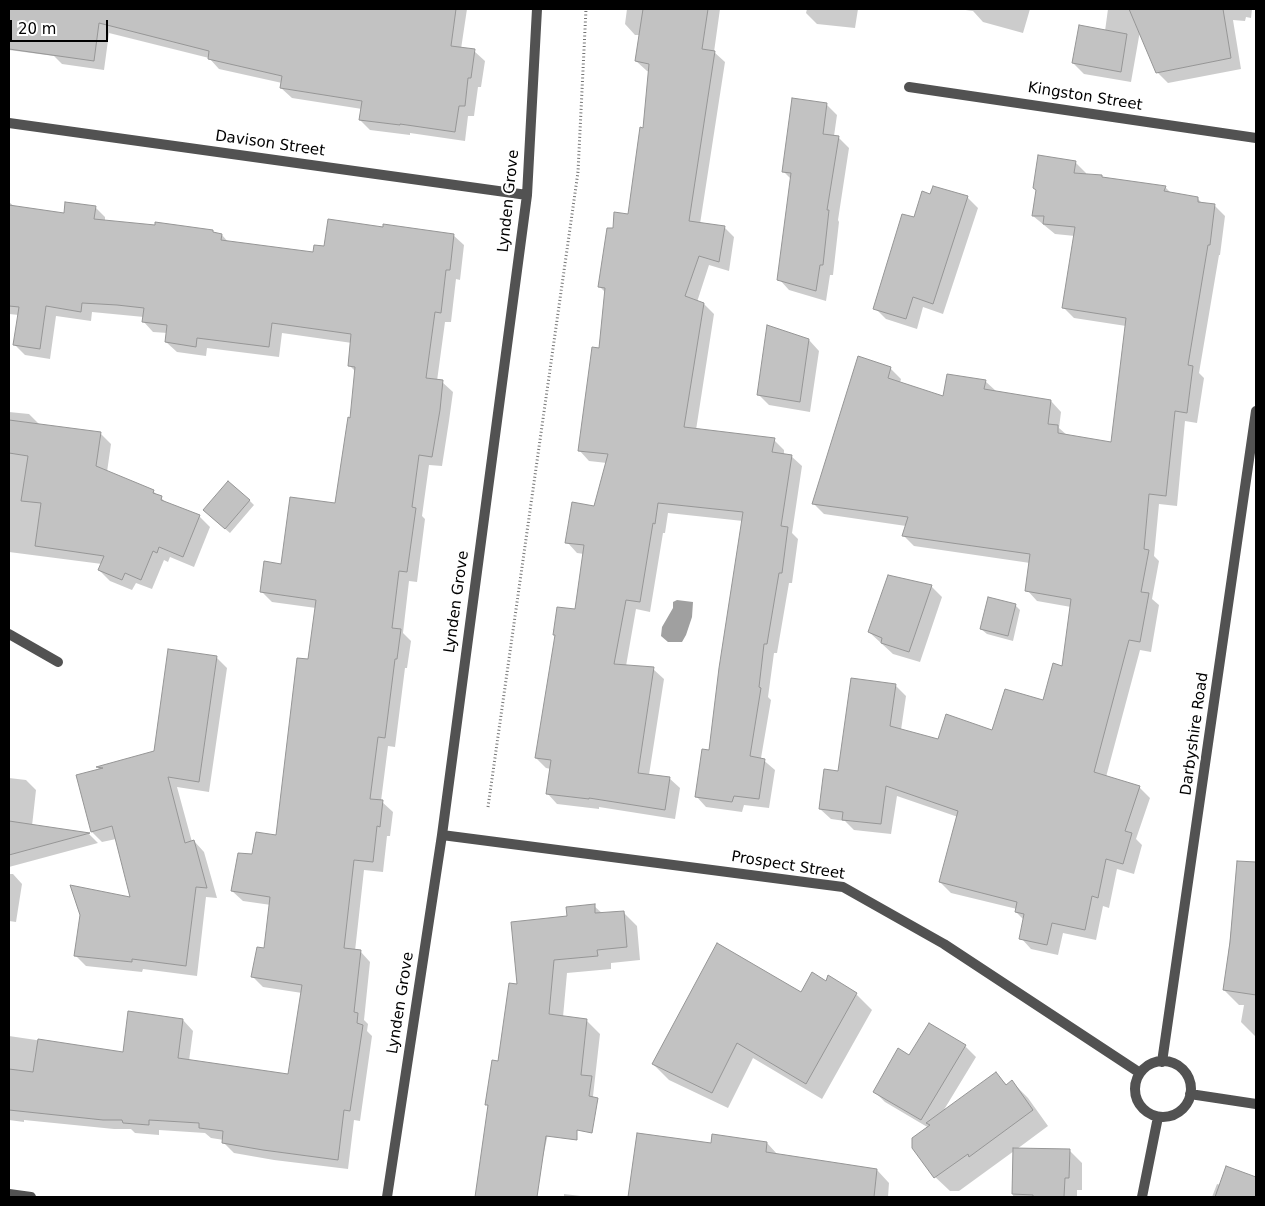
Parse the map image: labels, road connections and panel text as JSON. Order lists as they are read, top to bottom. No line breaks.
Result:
{"streets":{"street":["Kingston Street","Davison Street","Lynden Grove","Darbyshire Road","Prospect Street"]},"crossings":[["Davison Street","Lynden Grove"],["Lynden Grove","Prospect Street"],["Darbyshire Road","Prospect Street"]],"scale_bar":"20 m"}
